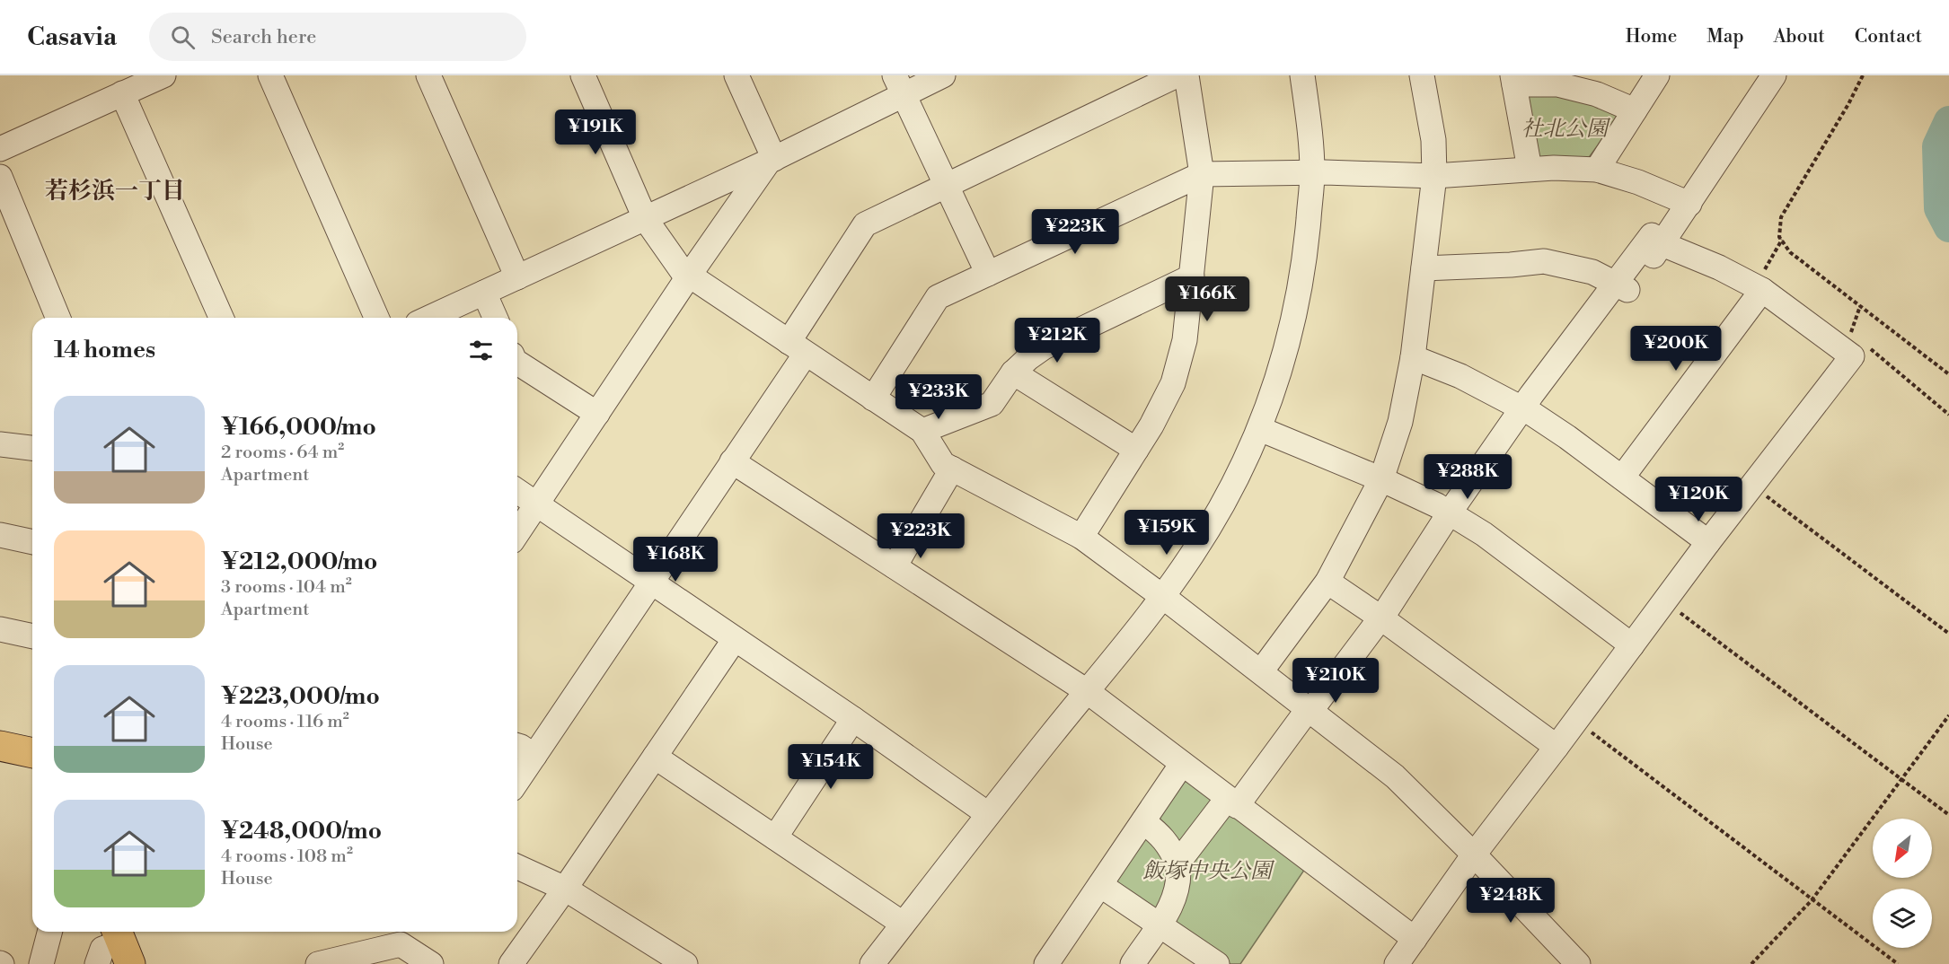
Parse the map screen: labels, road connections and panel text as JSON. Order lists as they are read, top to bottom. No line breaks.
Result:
{"districts":["若杉浜一丁目"],"parks":["社北公園","飯塚中央公園"],"north":"bottom left","page":{"header":"Casavia","search":"Search here","nav":["Home","Map","About","Contact"],"price":["¥191K","¥223K","¥166K","¥212K","¥200K","¥233K","¥288K","¥120K","¥159K","¥223K","¥168K","¥210K","¥154K","¥248K"],"heading":"14 homes","list":[{"name":"¥166,000/mo","note":"2 rooms · 64 m² · Apartment"},{"name":"¥212,000/mo","note":"3 rooms · 104 m² · Apartment"},{"name":"¥223,000/mo","note":"4 rooms · 116 m² · House"},{"name":"¥248,000/mo","note":"4 rooms · 108 m² · House"}]}}
